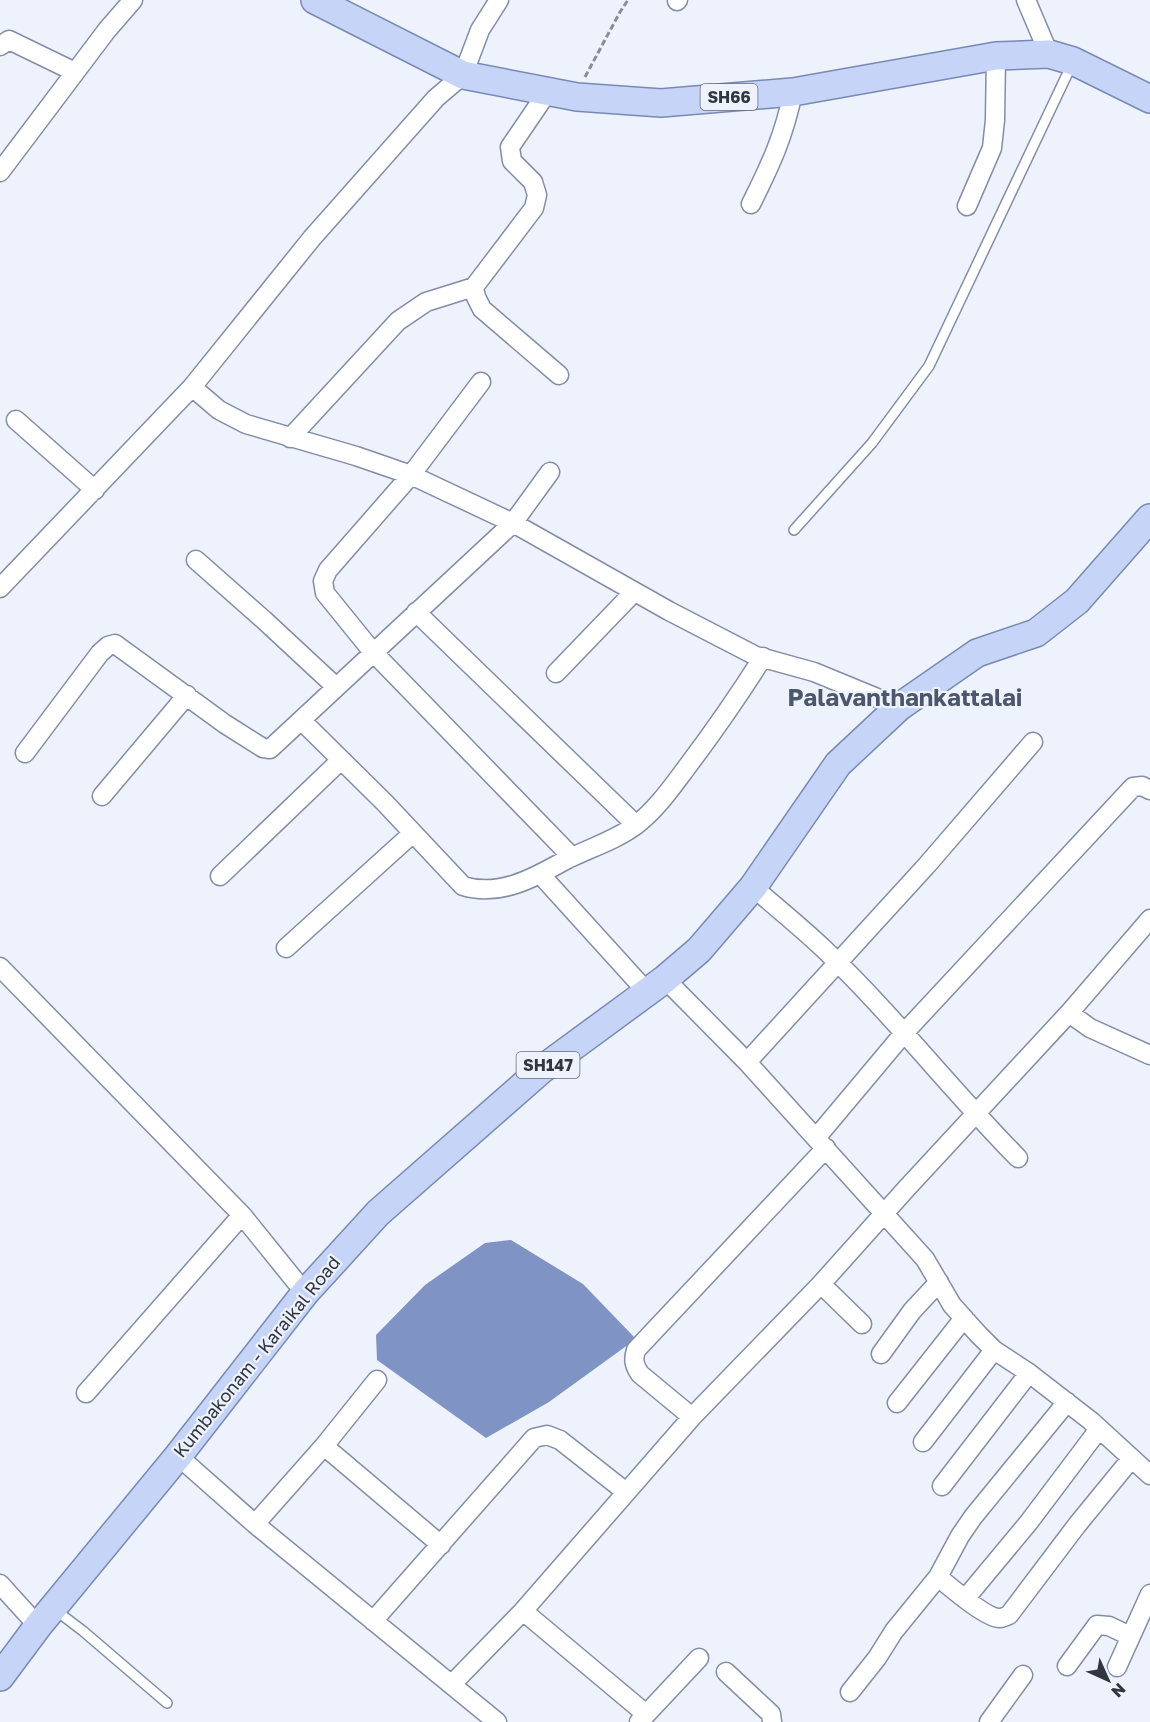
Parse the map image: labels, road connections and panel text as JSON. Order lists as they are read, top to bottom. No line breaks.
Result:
{"streets":{"main road":["SH66","SH147","Kumbakonam - Karaikal Road"]},"districts":["Palavanthankattalai"],"north":"bottom right"}
